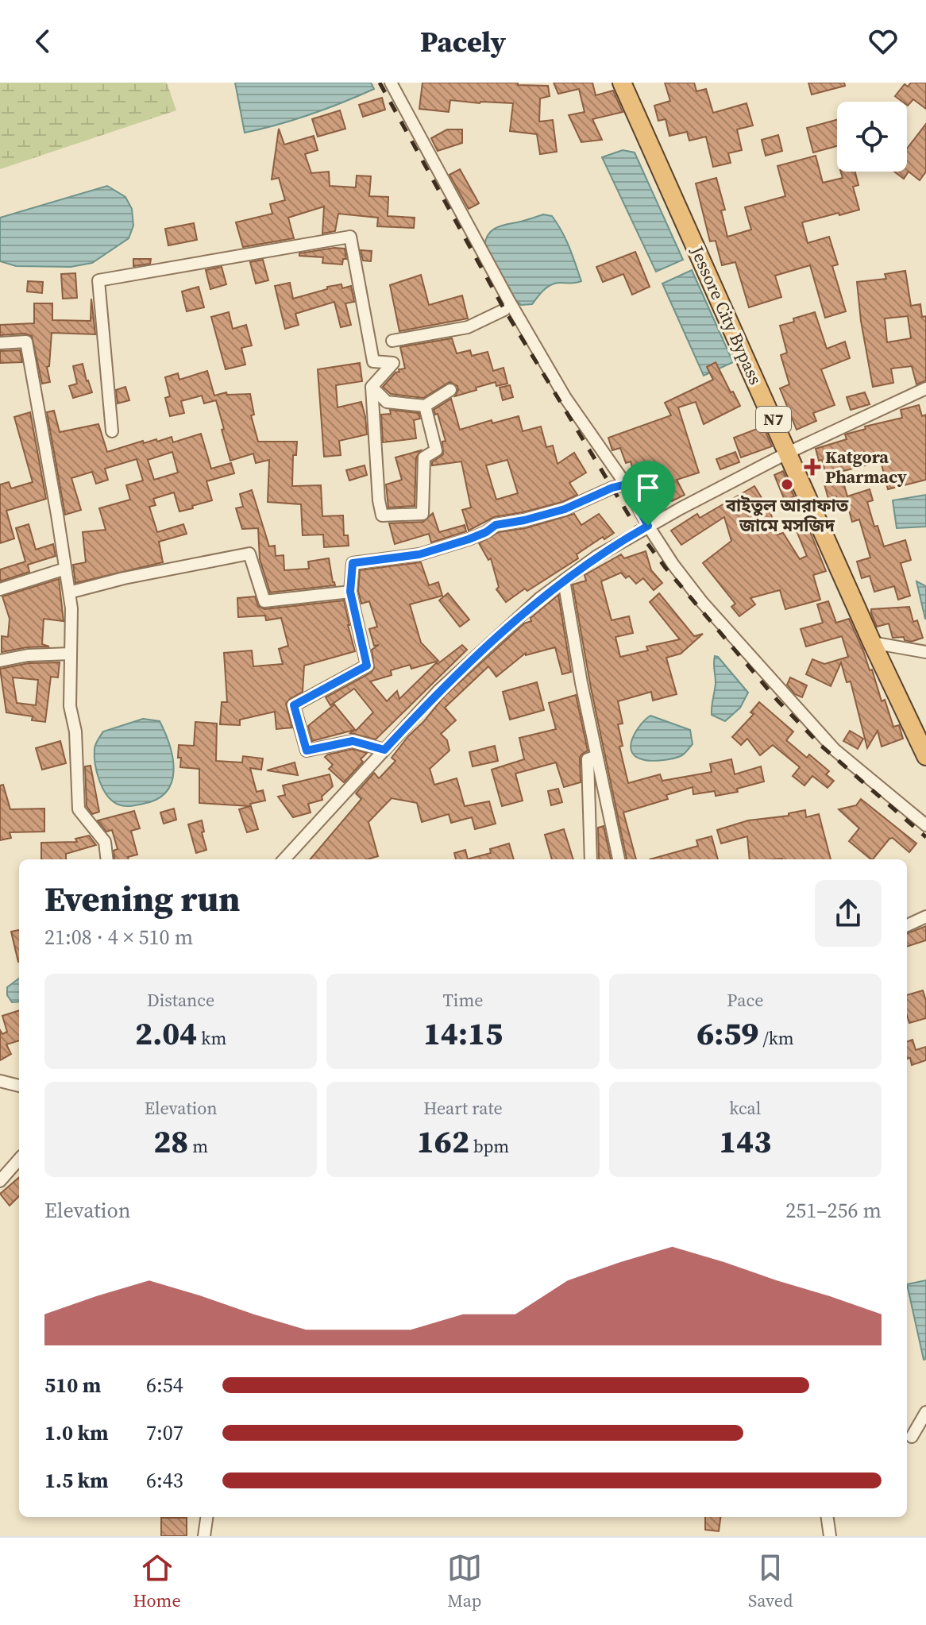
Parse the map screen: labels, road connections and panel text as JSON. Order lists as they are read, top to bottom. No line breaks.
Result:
{"streets":{"highway":["Jessore City Bypass","N7"]},"places":{"health":["Katgora Pharmacy"],"other":["বাইতুল আরাফাত জামে মসজিদ"]},"page":{"header":"Pacely","heading":["Evening run","21:08 · 4 × 510 m"],"stats":[["Distance","2.04 km"],["Time","14:15"],["Pace","6:59 /km"],["Elevation","28 m"],["Heart rate","162 bpm"],["kcal","143"]],"chart":["Elevation","251–256 m"],"list":[{"name":"510 m","note":"6:54"},{"name":"1.0 km","note":"7:07"},{"name":"1.5 km","note":"6:43"}],"tabs":["Home","Map","Saved"]}}
